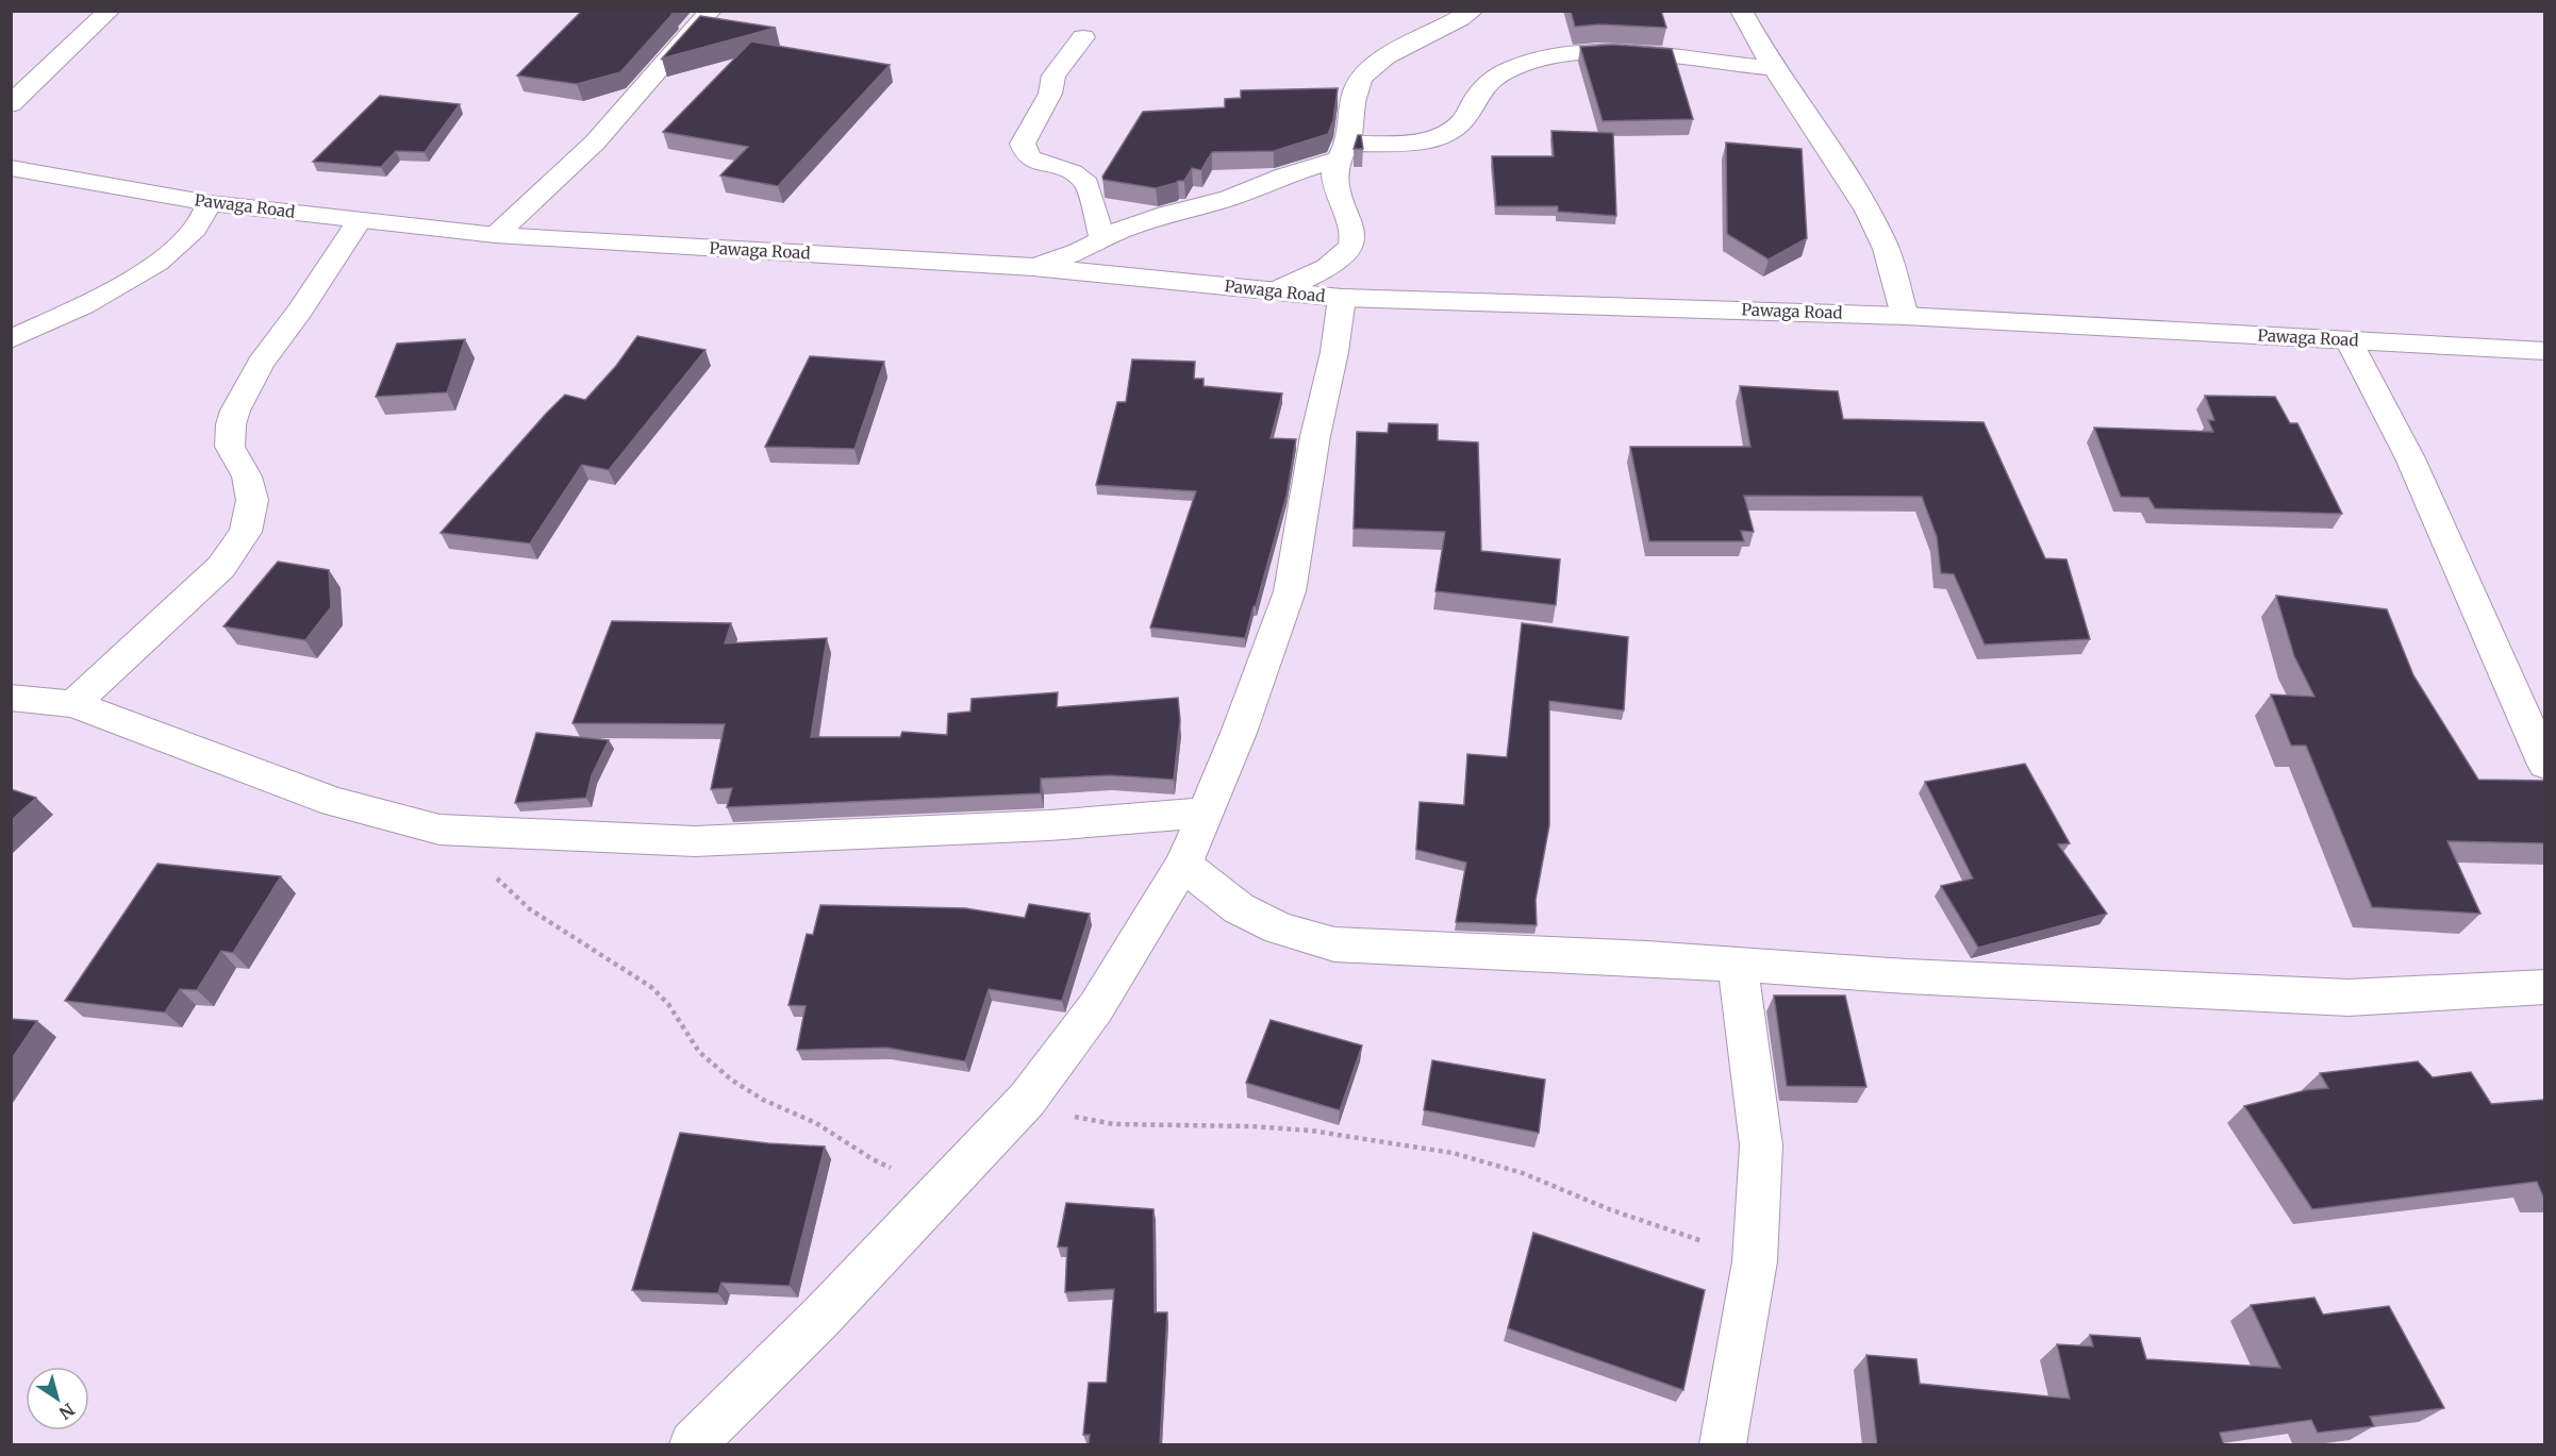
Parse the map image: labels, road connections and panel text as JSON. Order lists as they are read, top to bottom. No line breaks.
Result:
{"streets":{"street":["Pawaga Road"]},"north":"bottom right"}
